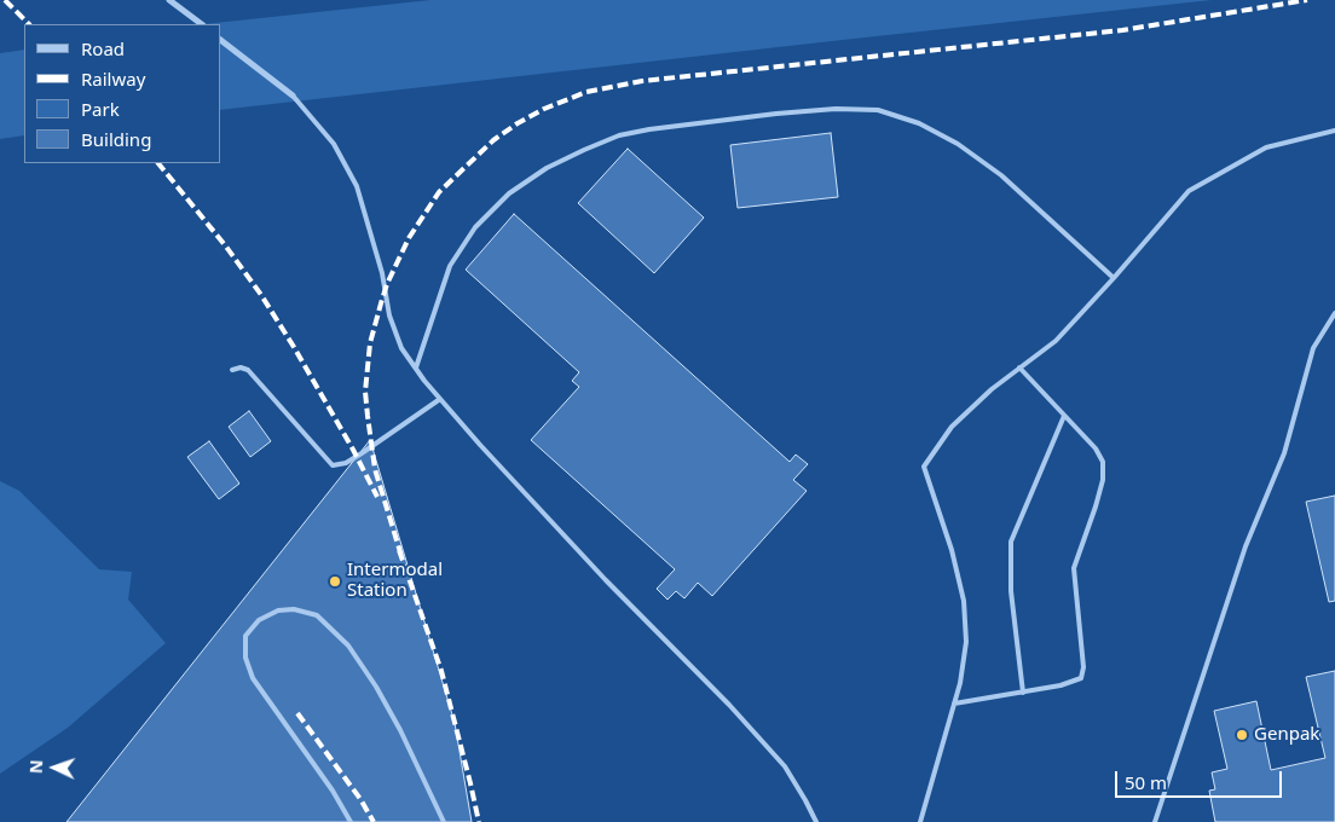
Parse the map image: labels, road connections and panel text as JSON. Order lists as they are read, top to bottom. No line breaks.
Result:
{"places":["Intermodal Station","Genpak"],"legend":["Road","Railway","Park","Building"],"scale_bar":"50 m","north":"left"}
